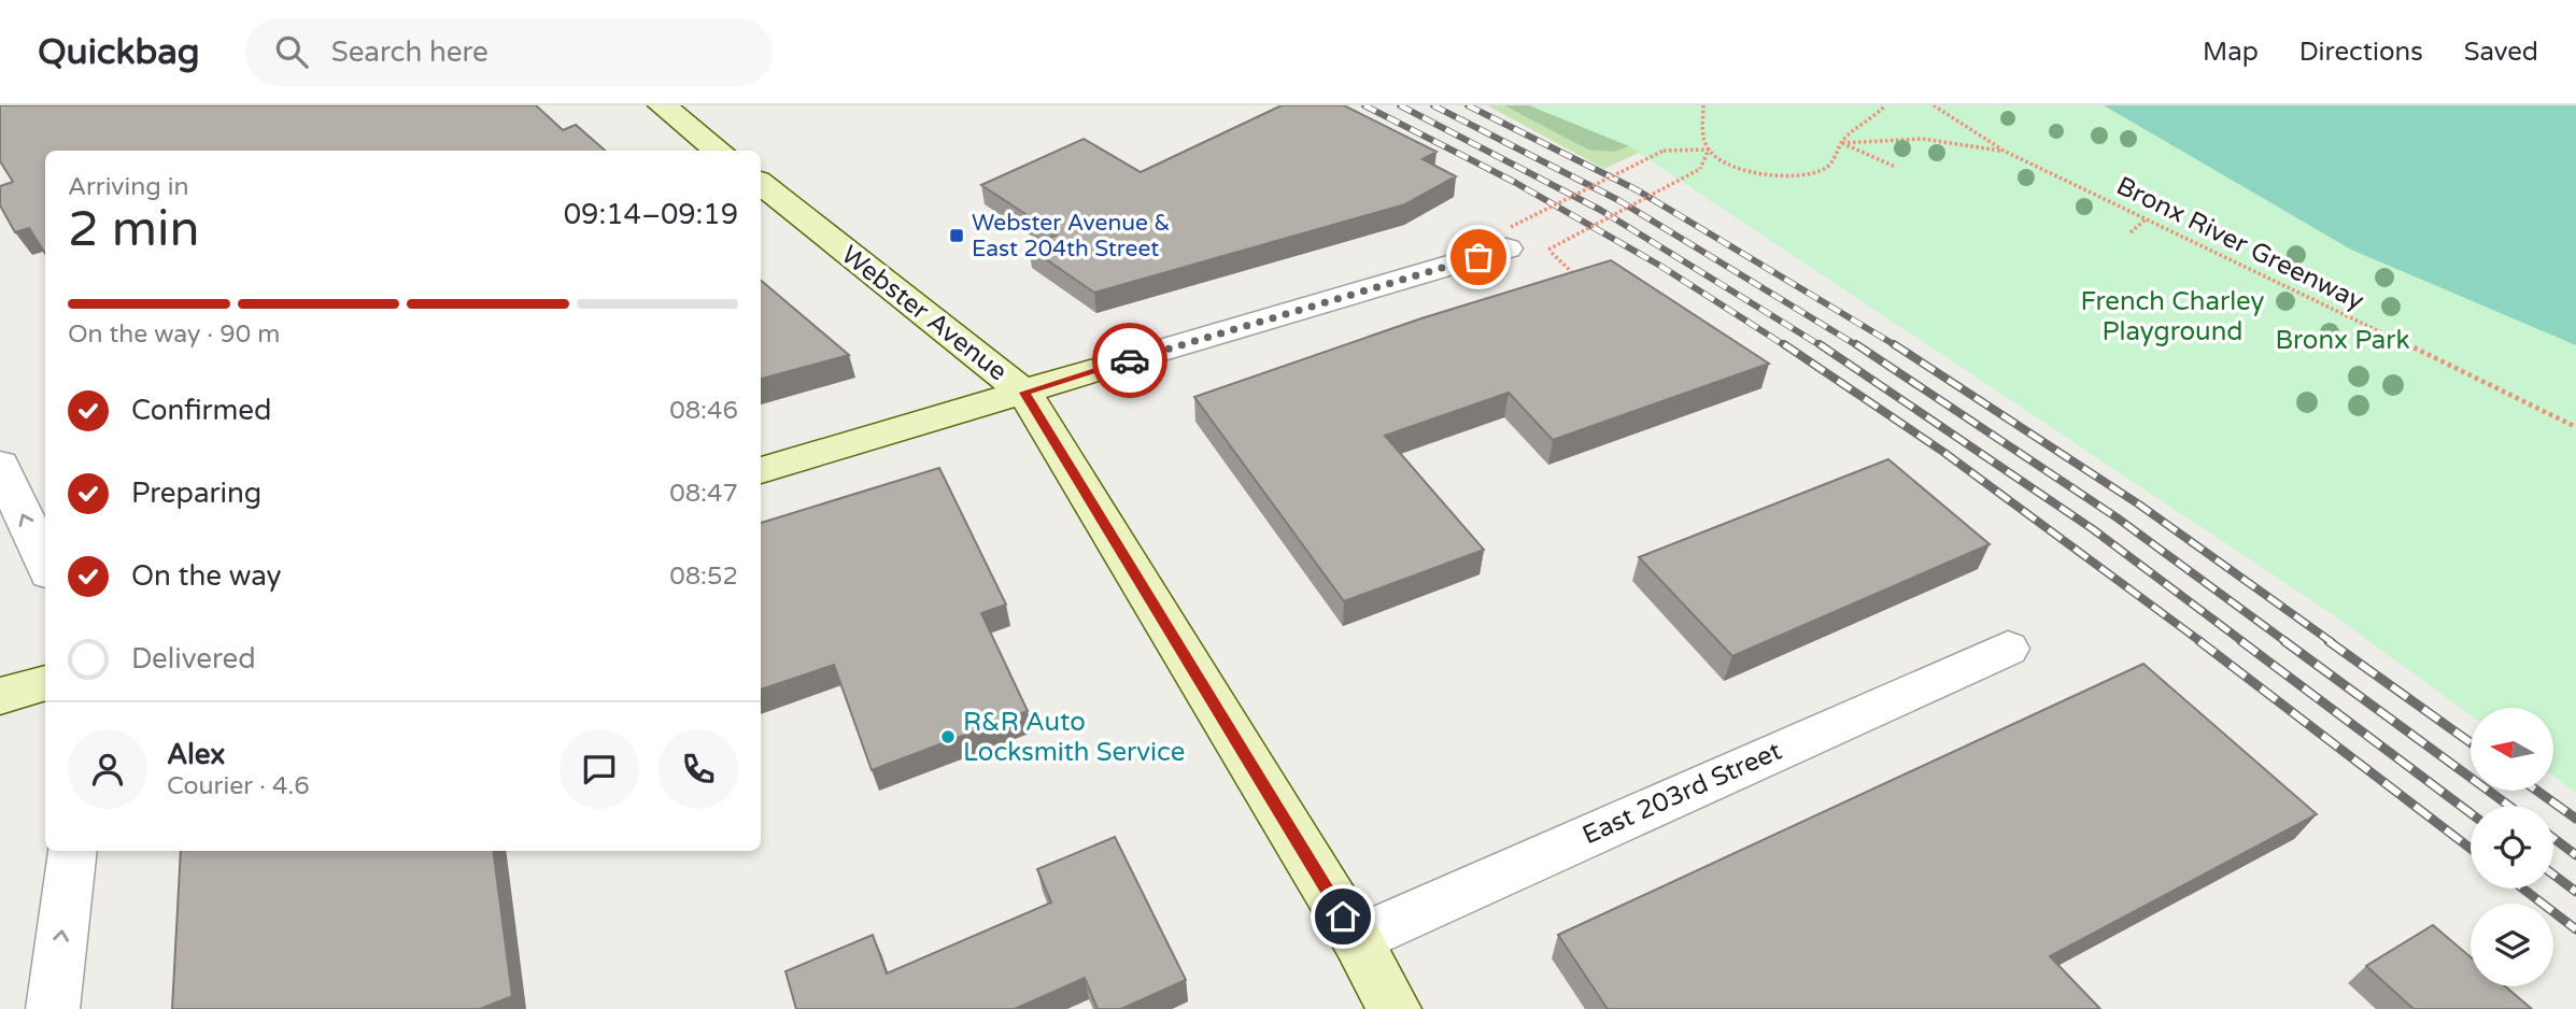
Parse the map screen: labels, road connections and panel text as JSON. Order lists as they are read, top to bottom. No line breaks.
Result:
{"streets":{"main road":["Webster Avenue"],"street":["East 203rd Street"],"path":["Bronx River Greenway"]},"crossings":[["Webster Avenue","East 203rd Street"]],"parks":["French Charley Playground","Bronx Park"],"places":{"transit":["Webster Avenue & East 204th Street"],"other":["R&R Auto Locksmith Service"]},"north":"left","page":{"header":"Quickbag","search":"Search here","nav":["Map","Directions","Saved"],"heading":["2 min","Arriving in","09:14–09:19"],"panel":["Alex","Courier · 4.6"],"bar":"On the way · 90 m","list":[["Confirmed","08:46"],["Preparing","08:47"],["On the way","08:52"],"Delivered"]}}
